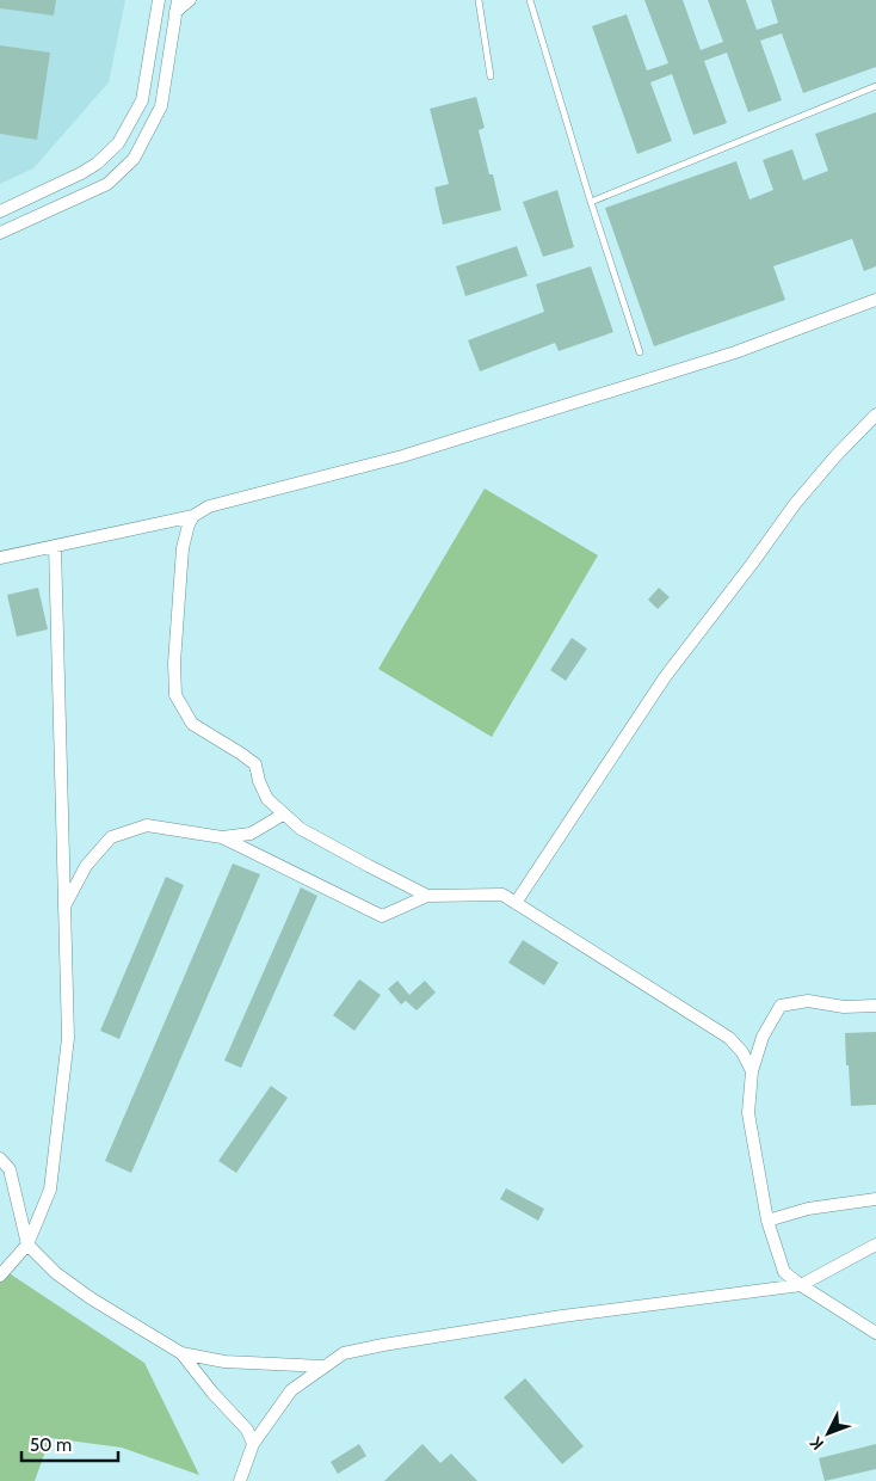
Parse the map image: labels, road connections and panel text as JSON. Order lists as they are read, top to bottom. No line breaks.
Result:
{"scale_bar":"50 m","north":"bottom left"}
